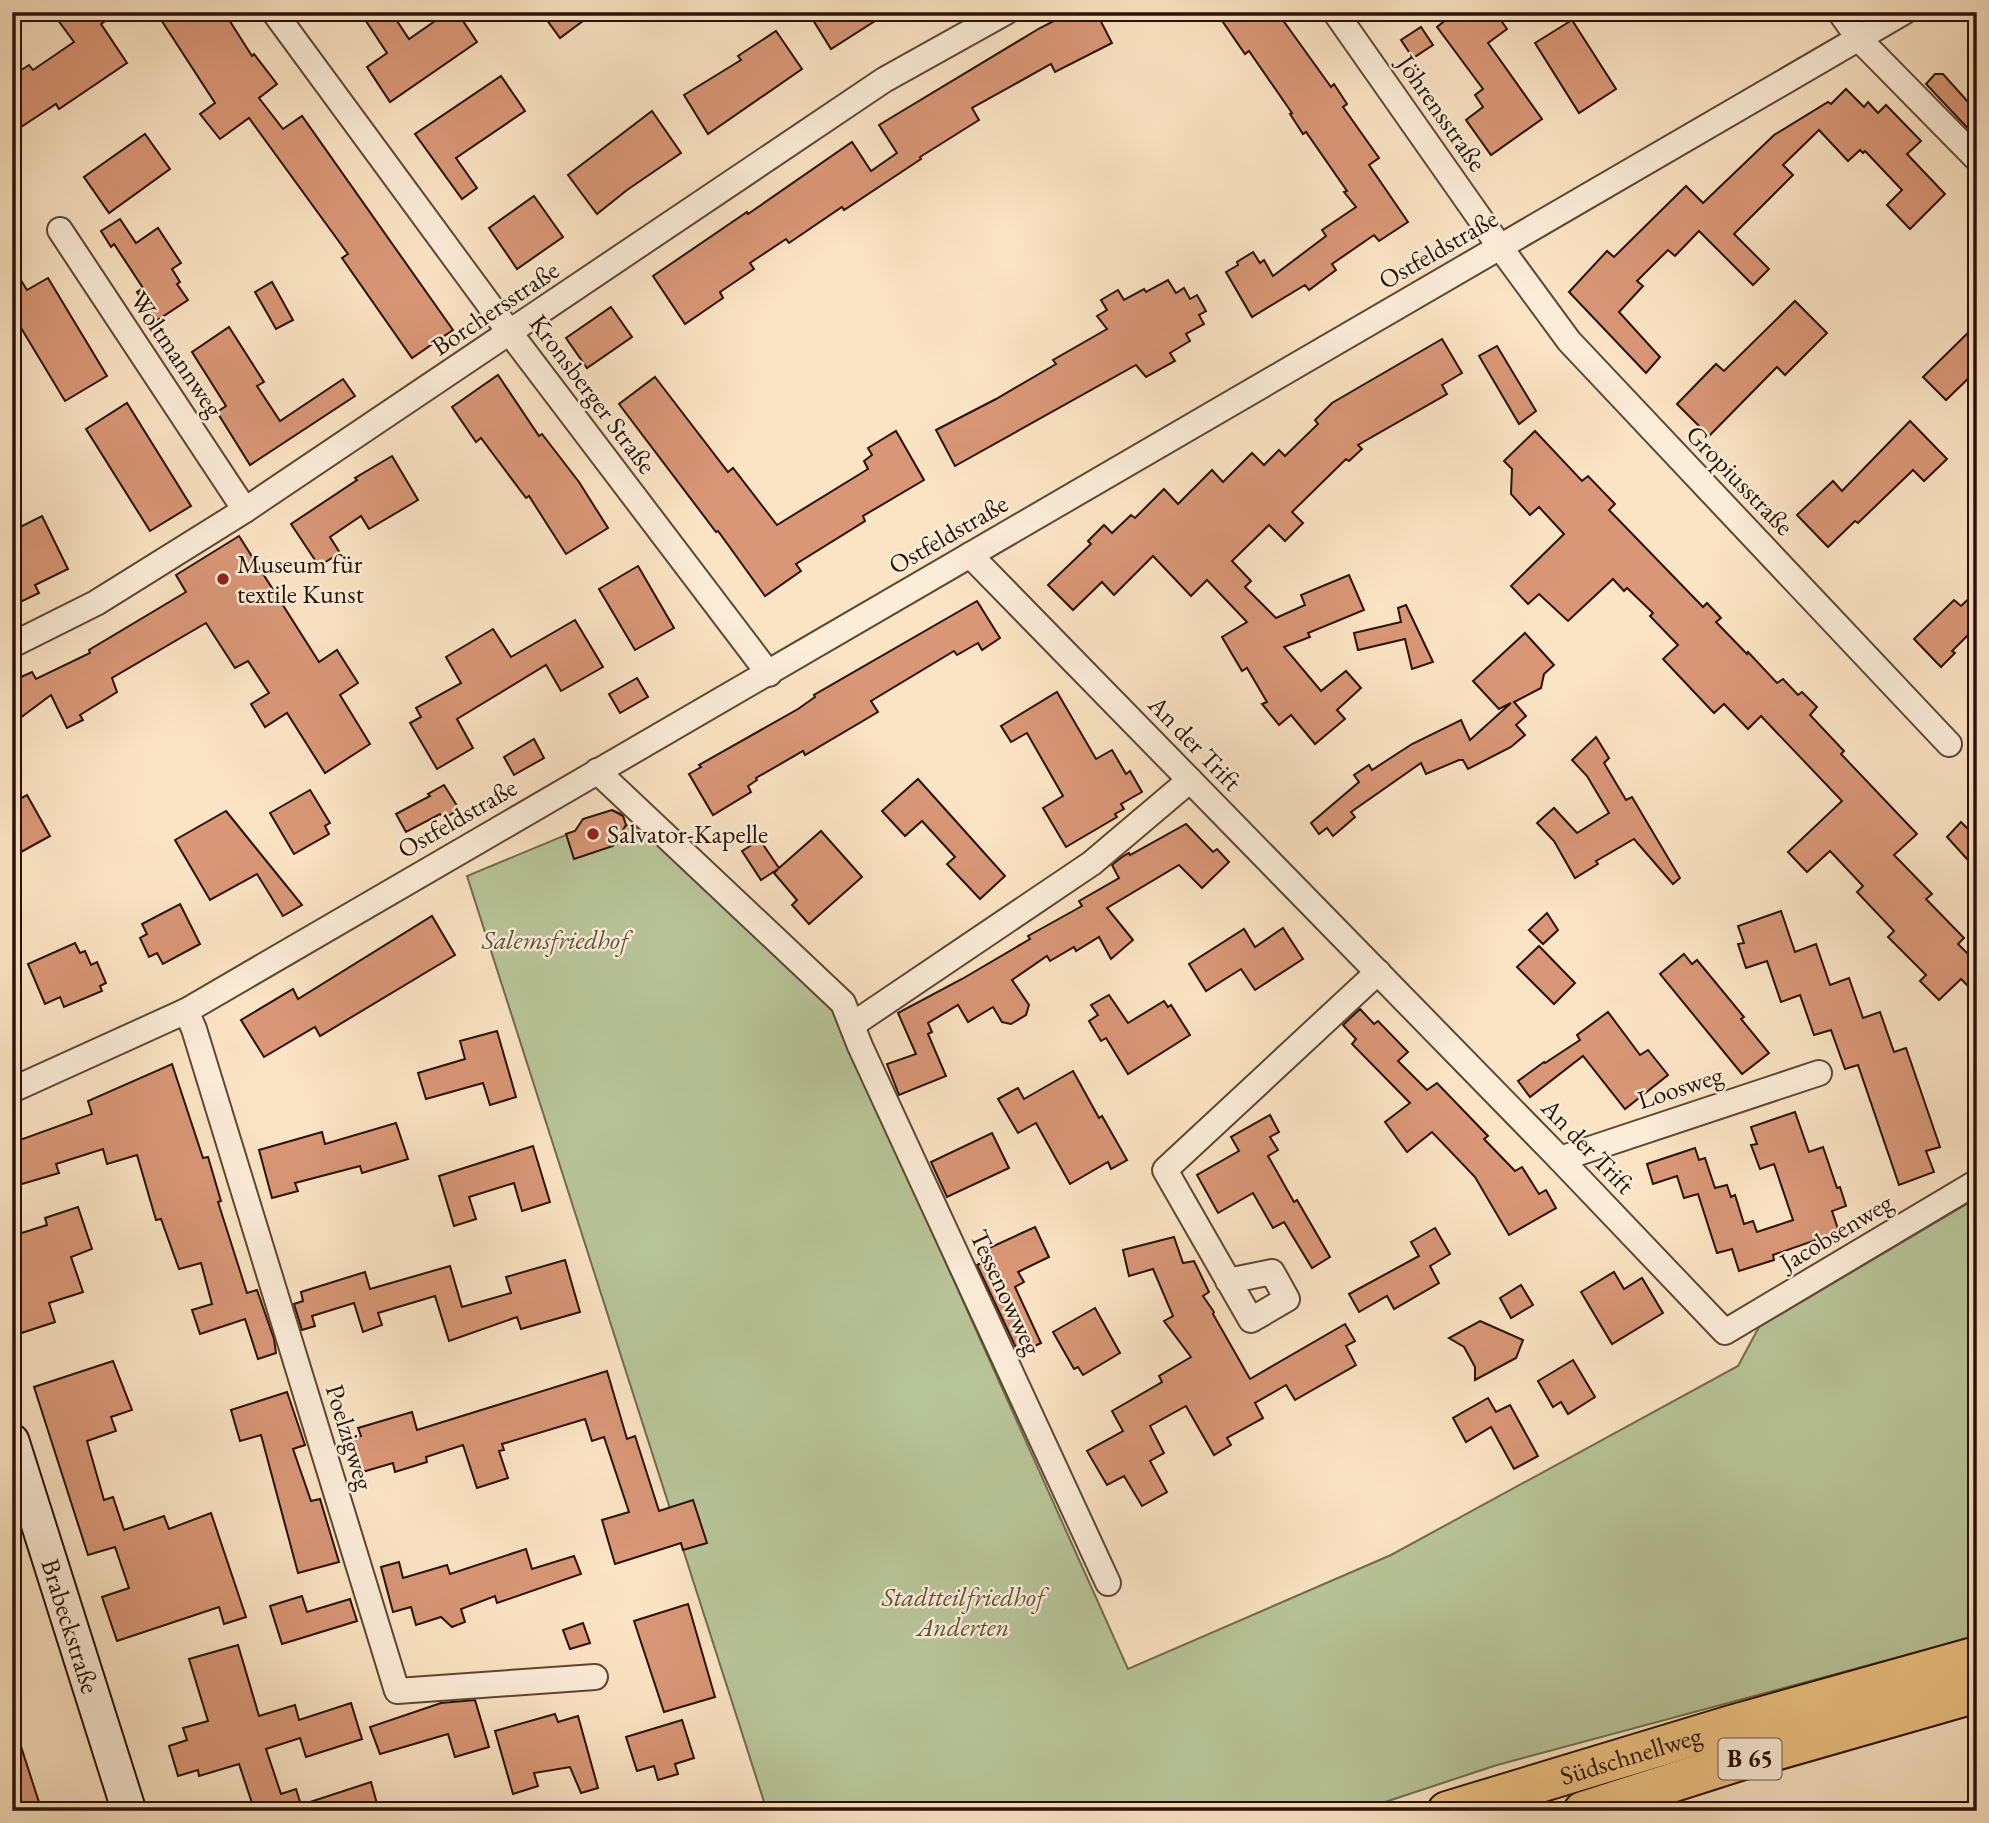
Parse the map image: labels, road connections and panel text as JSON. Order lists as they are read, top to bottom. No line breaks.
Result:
{"streets":{"highway":["Südschnellweg","B 65"],"main road":["Brabeckstraße"],"street":["Jöhrensstraße","Ostfeldstraße","Borchersstraße","Woltmannweg","Kronsberger Straße","Gropiusstraße","An der Trift","Loosweg","Jacobsenweg","Tessenowweg","Poelzigweg"]},"crossings":[["Jöhrensstraße","Ostfeldstraße"],["Jöhrensstraße","Gropiusstraße"],["Ostfeldstraße","Kronsberger Straße"],["Ostfeldstraße","Gropiusstraße"],["Ostfeldstraße","An der Trift"],["Ostfeldstraße","Tessenowweg"],["Ostfeldstraße","Poelzigweg"],["Borchersstraße","Woltmannweg"],["Borchersstraße","Kronsberger Straße"],["An der Trift","Loosweg"],["An der Trift","Jacobsenweg"]],"parks":["Salemsfriedhof","Stadtteilfriedhof Anderten"],"places":["Museum für textile Kunst","Salvator-Kapelle"]}
